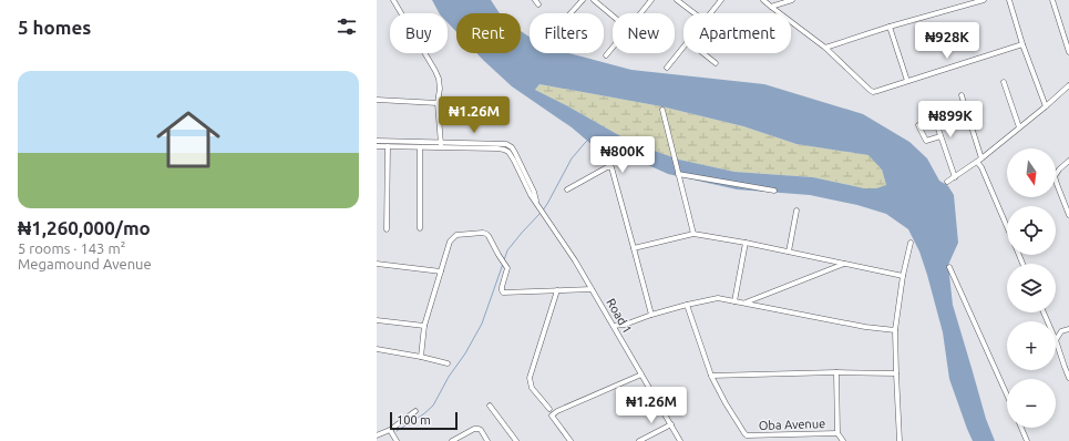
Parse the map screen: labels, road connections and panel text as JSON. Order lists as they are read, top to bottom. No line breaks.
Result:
{"streets":{"street":["Road 1","Oba Avenue"]},"scale_bar":"100 m","north":"bottom","page":{"heading":"5 homes","chip":["Buy","Rent","Filters","New","Apartment"],"price":["₦928K","₦1.26M","₦899K","₦800K","₦1.26M"],"list":[{"name":"₦1,260,000/mo","note":"5 rooms · 143 m² · Megamound Avenue"}],"map_buttons":["+","−"],"scale":"100 m"}}
